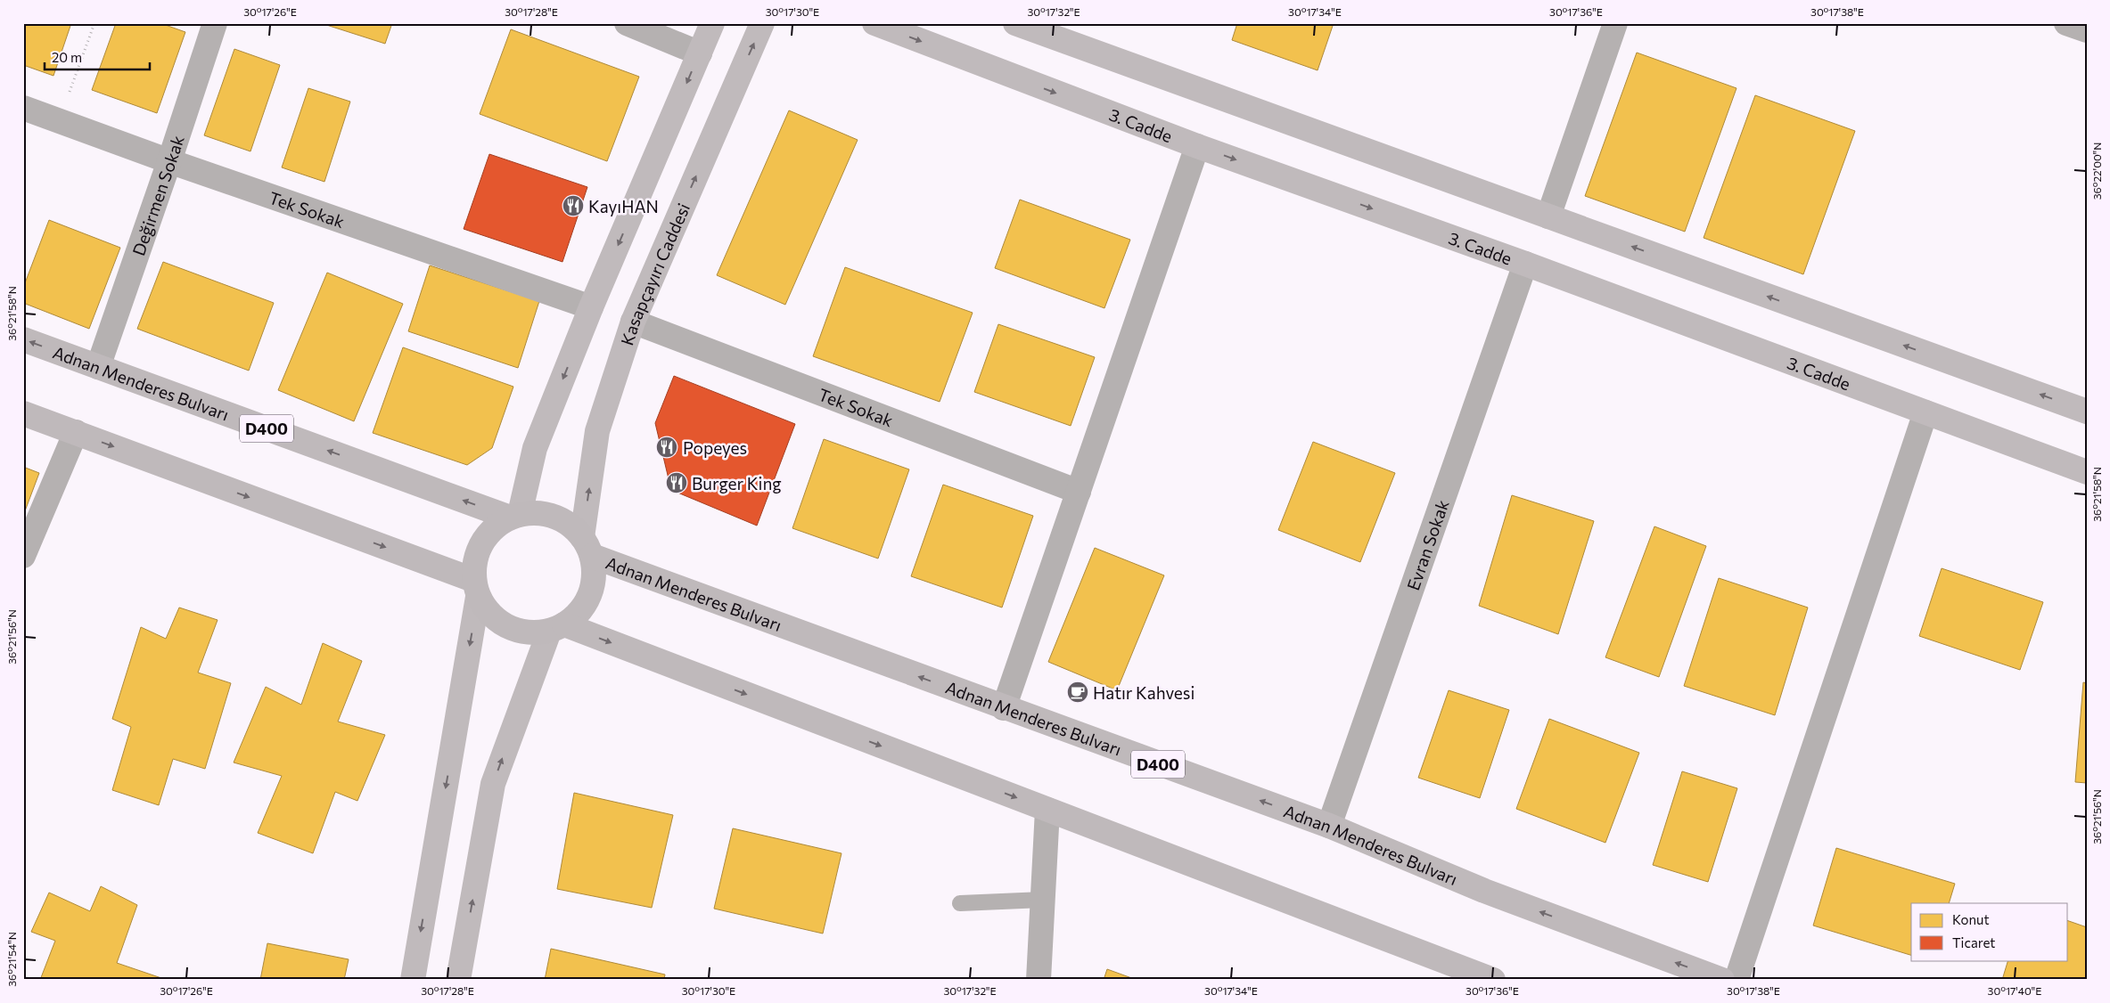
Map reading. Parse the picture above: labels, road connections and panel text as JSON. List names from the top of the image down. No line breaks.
{"streets":{"highway":["Adnan Menderes Bulvarı","D400"],"street":["3. Cadde","Değirmen Sokak","Tek Sokak","Kasapçayırı Caddesi","Evran Sokak"]},"crossings":[["3. Cadde","Evran Sokak"],["Değirmen Sokak","Tek Sokak"],["Değirmen Sokak","Adnan Menderes Bulvarı"],["Tek Sokak","Kasapçayırı Caddesi"],["Kasapçayırı Caddesi","Adnan Menderes Bulvarı"],["Adnan Menderes Bulvarı","Evran Sokak"]],"places":{"restaurant":["KayıHAN","Popeyes","Burger King"],"cafe":["Hatır Kahvesi"]},"legend":["Konut","Ticaret"],"scale_bar":"20 m","coordinates":["30°17'26\"E","30°17'28\"E","30°17'30\"E","30°17'32\"E","30°17'34\"E","30°17'36\"E","30°17'38\"E","36°22'00\"N","36°21'58\"N","36°21'56\"N","36°21'54\"N","30°17'40\"E"]}
